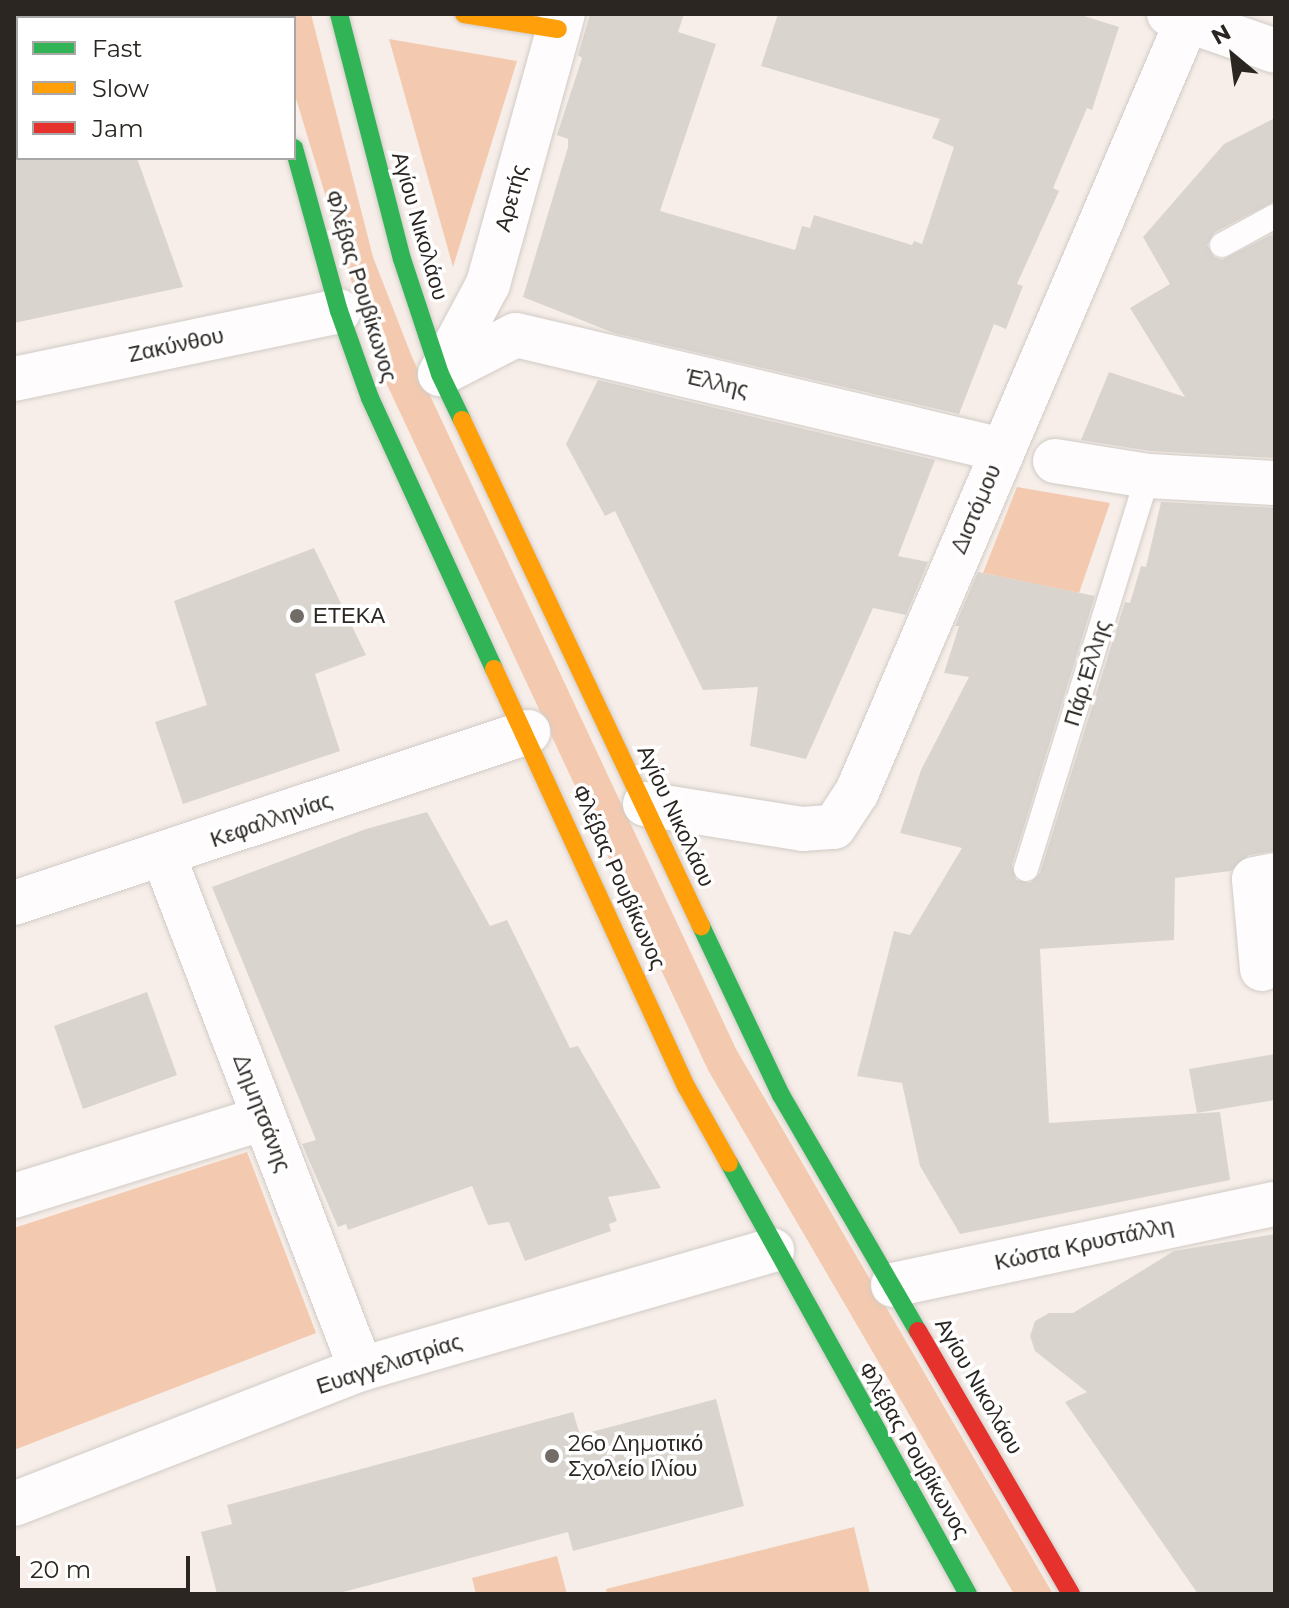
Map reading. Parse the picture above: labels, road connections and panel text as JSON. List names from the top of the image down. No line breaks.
{"streets":{"street":["Αρετής","Αγίου Νικολάου","Φλέβας Ρουβίκωνος","Ζακύνθου","Έλλης","Διστόμου","Κεφαλληνίας","Δημητσάνης","Κώστα Κρυστάλλη","Ευαγγελιστρίας"],"lane":["Πάρ.Έλλης"]},"crossings":[["Αρετής","Αγίου Νικολάου"],["Αρετής","Έλλης"],["Αγίου Νικολάου","Έλλης"],["Αγίου Νικολάου","Διστόμου"],["Αγίου Νικολάου","Κώστα Κρυστάλλη"],["Φλέβας Ρουβίκωνος","Ζακύνθου"],["Φλέβας Ρουβίκωνος","Κεφαλληνίας"],["Φλέβας Ρουβίκωνος","Ευαγγελιστρίας"],["Έλλης","Διστόμου"],["Κεφαλληνίας","Δημητσάνης"],["Δημητσάνης","Ευαγγελιστρίας"]],"places":["ΕΤΕΚΑ","26ο Δημοτικό Σχολείο Ιλίου"],"legend":["Fast","Slow","Jam"],"scale_bar":"20 m","north":"top left"}
